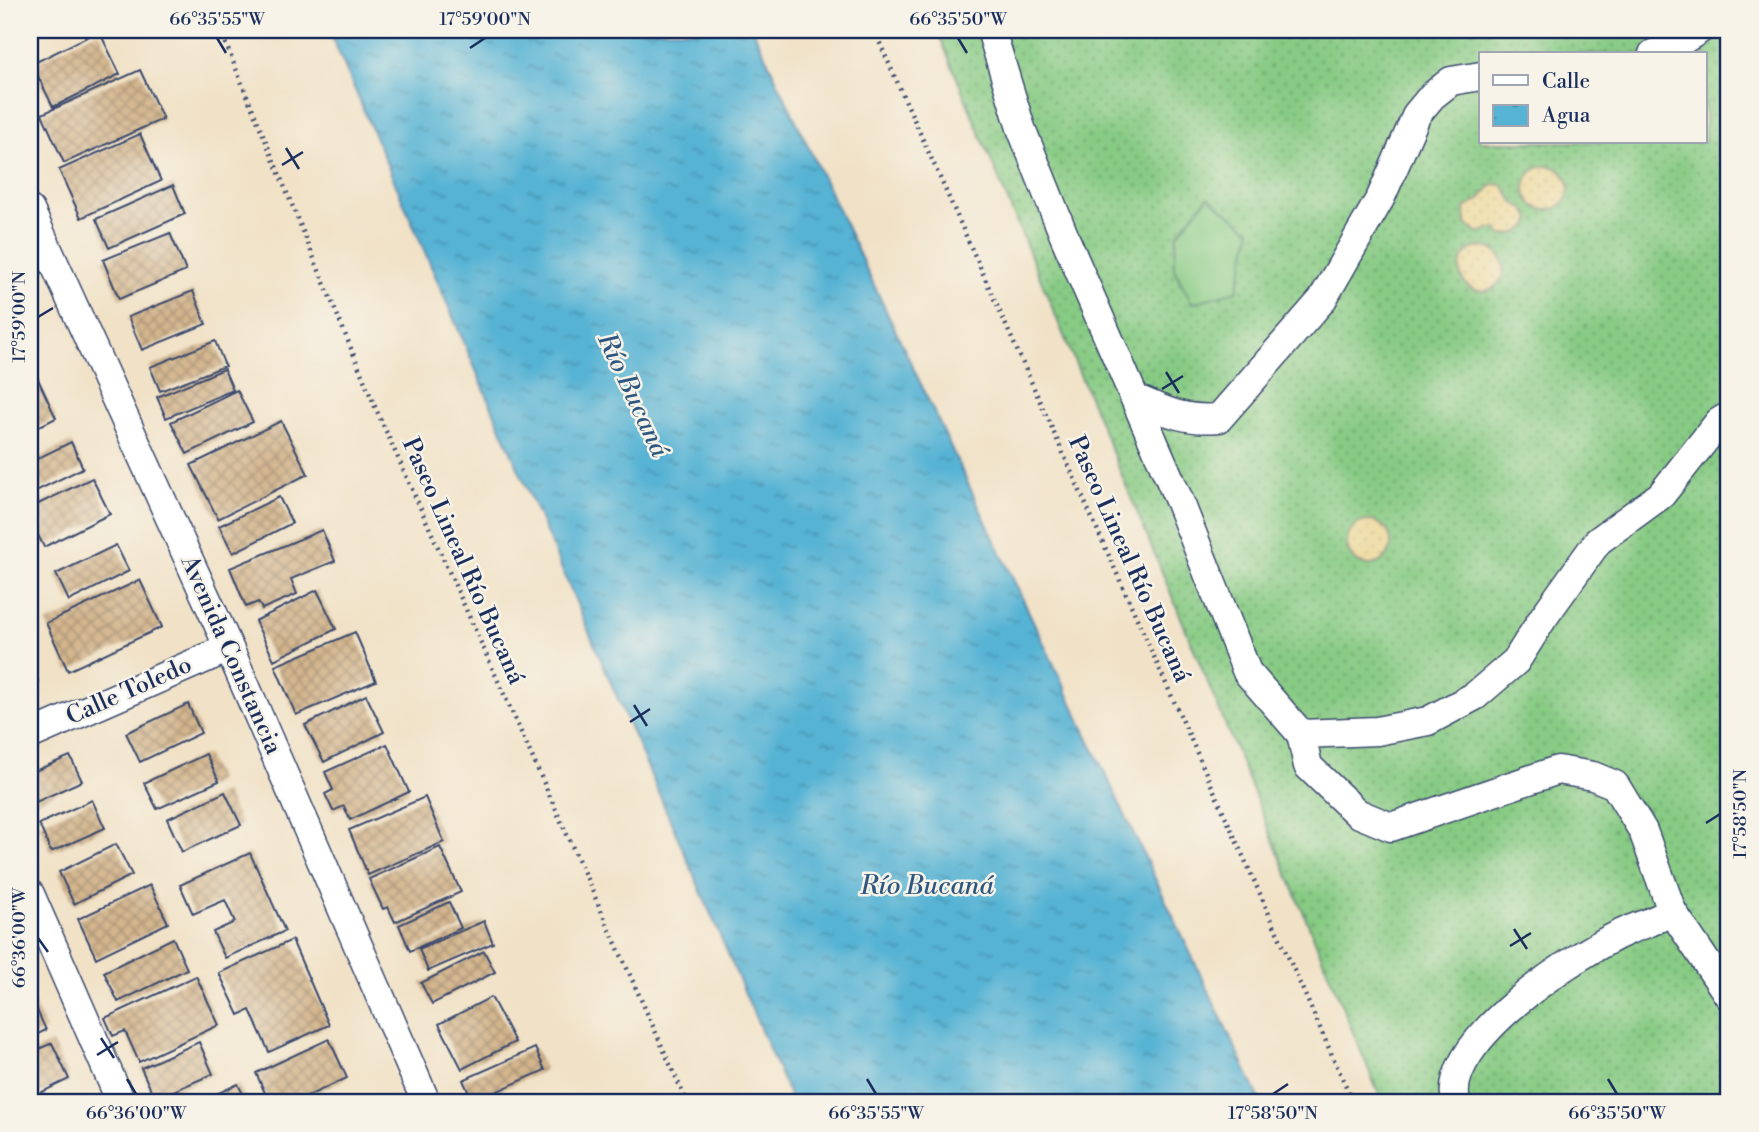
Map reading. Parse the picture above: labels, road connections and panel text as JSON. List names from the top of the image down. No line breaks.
{"streets":{"street":["Avenida Constancia","Calle Toledo"],"path":["Paseo Lineal Río Bucaná"]},"crossings":[["Avenida Constancia","Calle Toledo"]],"water":["Río Bucaná"],"legend":["Calle","Agua"],"coordinates":["66°35'55\"W","17°59'00\"N","66°35'50\"W","17°58'50\"N","66°36'00\"W"]}
